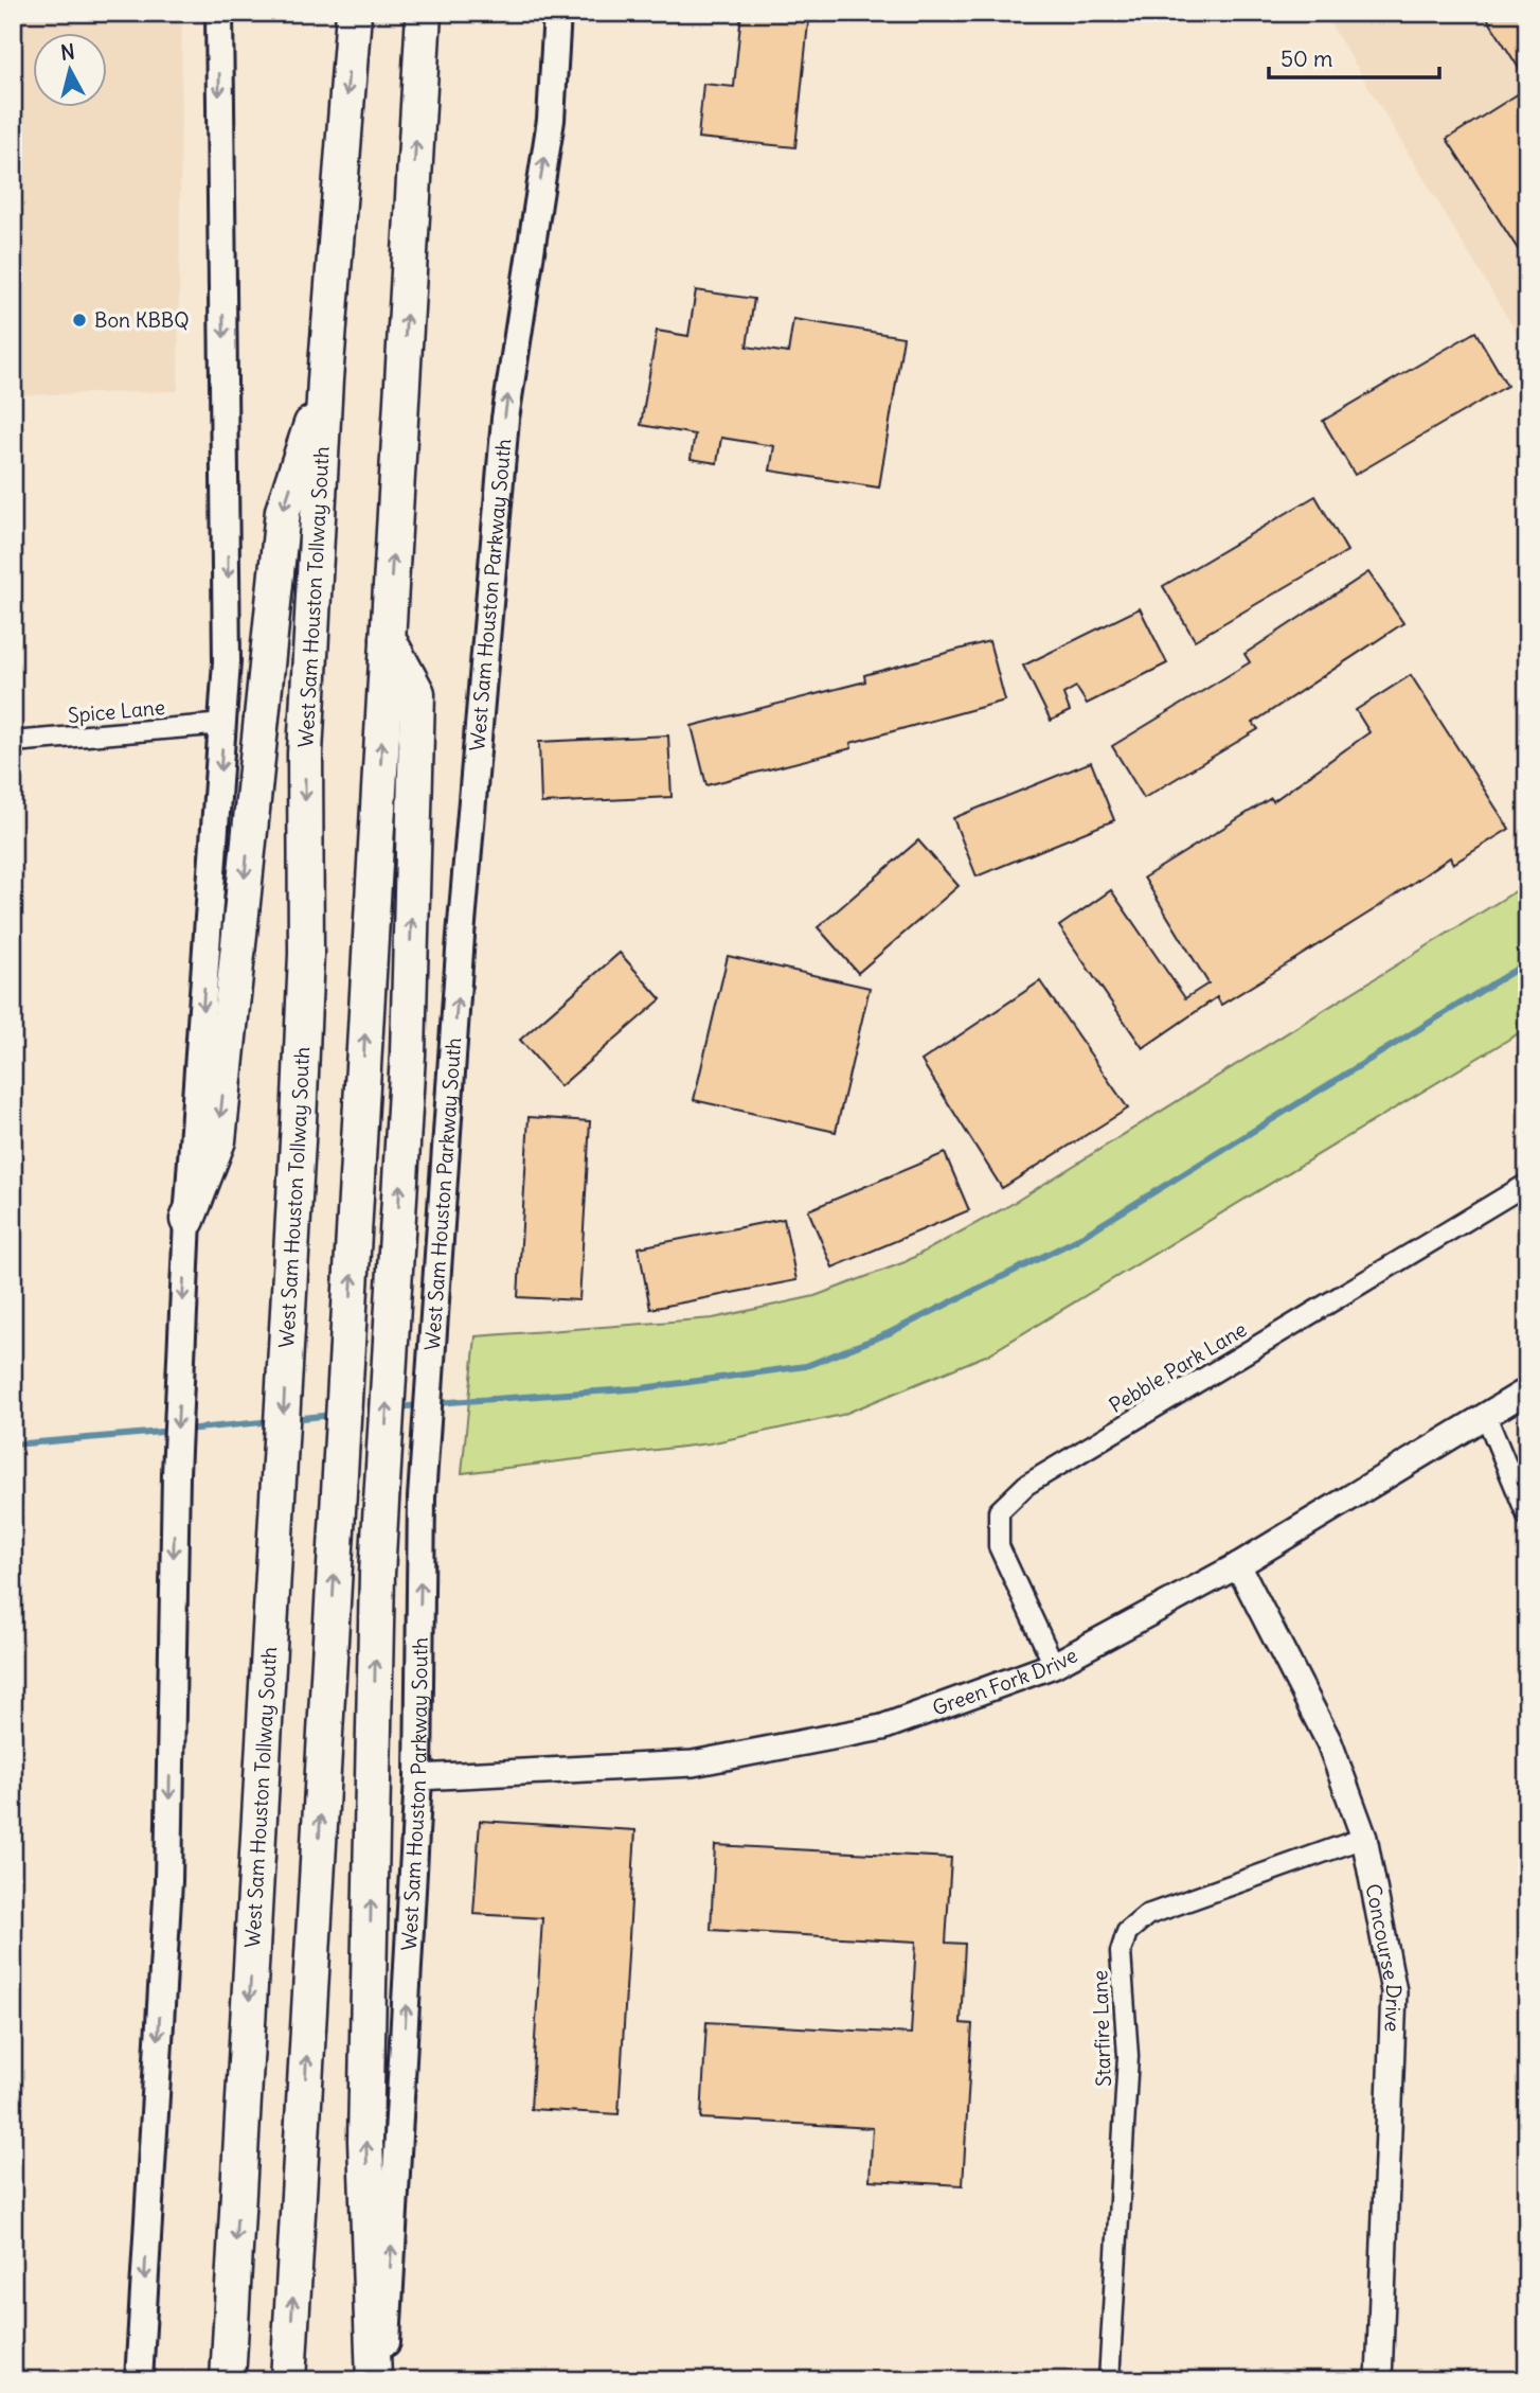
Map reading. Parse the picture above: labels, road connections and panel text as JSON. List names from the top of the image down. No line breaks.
{"streets":{"highway":["West Sam Houston Tollway South"],"main road":["West Sam Houston Parkway South"],"street":["Spice Lane","Pebble Park Lane","Green Fork Drive","Concourse Drive","Starfire Lane"]},"crossings":[["West Sam Houston Parkway South","Green Fork Drive"],["Pebble Park Lane","Green Fork Drive"],["Green Fork Drive","Concourse Drive"],["Concourse Drive","Starfire Lane"]],"one_way":["West Sam Houston Parkway South"],"places":["Bon KBBQ"],"scale_bar":"50 m","north":"top"}
